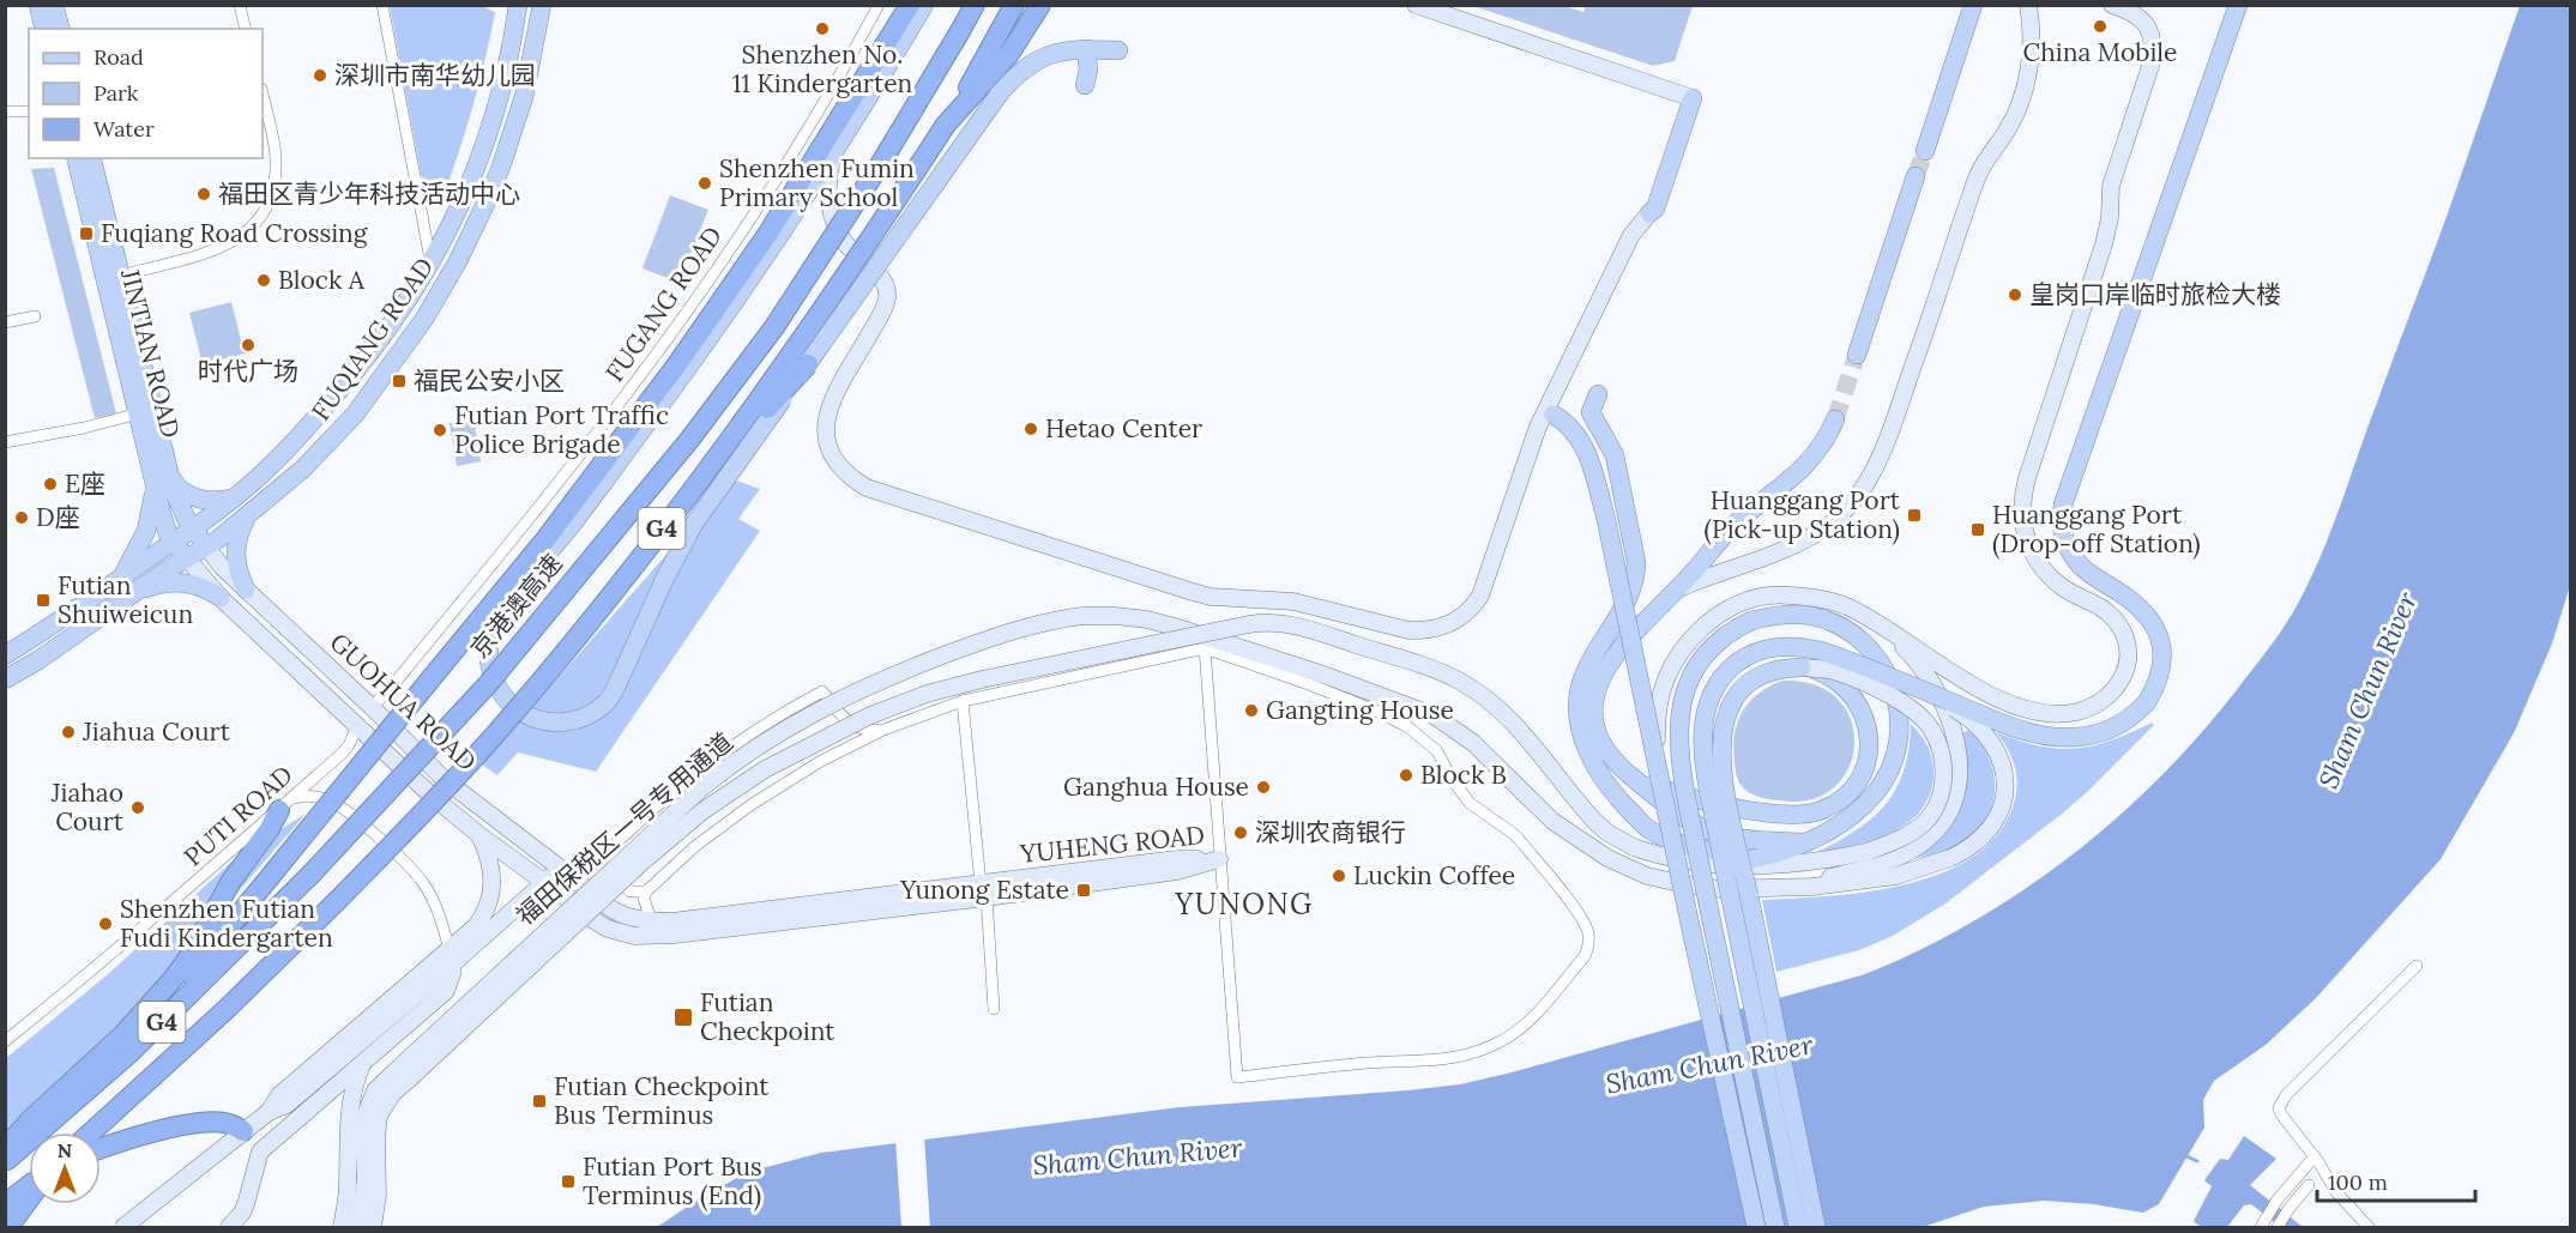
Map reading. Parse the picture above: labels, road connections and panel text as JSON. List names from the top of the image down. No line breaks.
{"streets":{"highway":["G4","京港澳高速"],"main road":["FUQIANG ROAD","JINTIAN ROAD","GUOHUA ROAD","福田保税区一号专用通道","YUHENG ROAD"],"street":["FUGANG ROAD","PUTI ROAD"]},"crossings":[["FUGANG ROAD","GUOHUA ROAD"],["FUQIANG ROAD","JINTIAN ROAD"],["FUQIANG ROAD","GUOHUA ROAD"],["JINTIAN ROAD","GUOHUA ROAD"],["GUOHUA ROAD","PUTI ROAD"],["GUOHUA ROAD","YUHENG ROAD"]],"districts":["YUNONG"],"water":["Sham Chun River"],"places":{"other":["China Mobile","Shenzhen No. 11 Kindergarten","深圳市南华幼儿园","Shenzhen Fumin Primary School","福田区青少年科技活动中心","Block A","皇岗口岸临时旅检大楼","时代广场","Hetao Center","Futian Port Traffic Police Brigade","E座","D座","Gangting House","Jiahua Court","Block B","Ganghua House","Jiahao Court","深圳农商银行","Luckin Coffee","Shenzhen Futian Fudi Kindergarten"],"transit":["Fuqiang Road Crossing","福民公安小区","Huanggang Port (Pick-up Station)","Huanggang Port (Drop-off Station)","Futian Shuiweicun","Yunong Estate","Futian Checkpoint","Futian Checkpoint Bus Terminus","Futian Port Bus Terminus (End)"]},"legend":["Road","Park","Water"],"scale_bar":"100 m","north":"top"}
